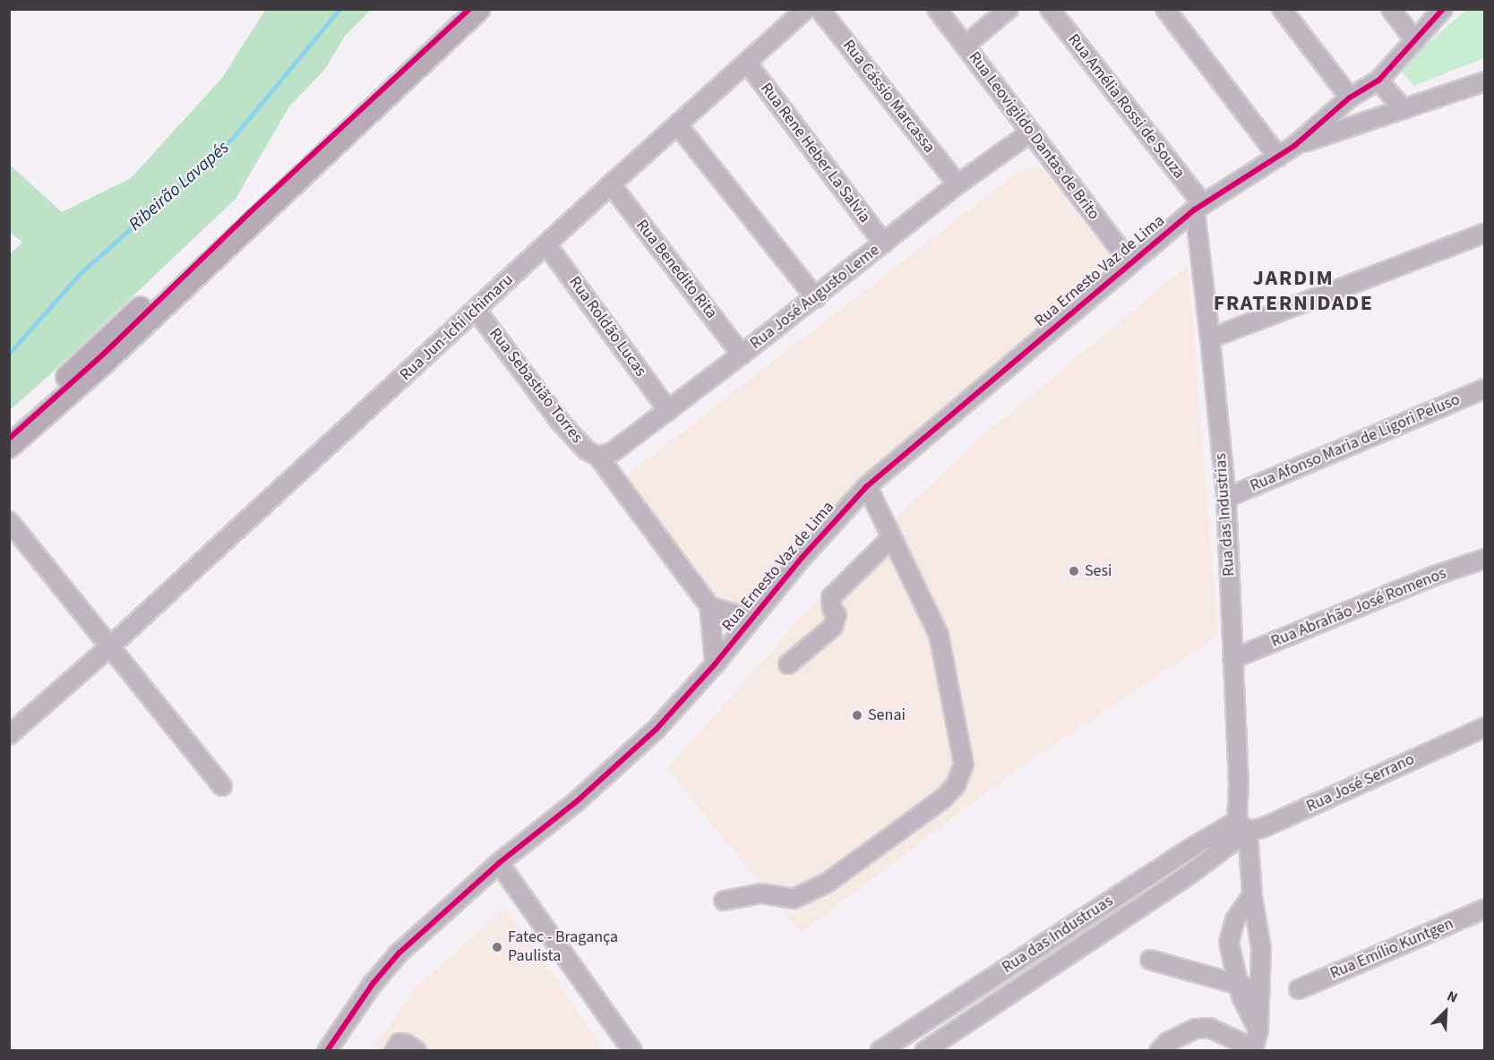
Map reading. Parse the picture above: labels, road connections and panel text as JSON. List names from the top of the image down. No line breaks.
{"streets":{"street":["Rua Cássio Marcassa","Rua Amélia Rossi de Souza","Rua Leovigildo Dantas de Brito","Rua Rene Heber La Salvia","Rua Benedito Rita","Rua Ernesto Vaz de Lima","Rua José Augusto Leme","Rua Roldão Lucas","Rua Jun-Ichi Ichimaru","Rua Sebastião Torres","Rua Afonso Maria de Ligori Peluso","Rua das Industrias","Rua Abrahão José Romenos","Rua José Serrano","Rua das Industruas","Rua Emílio Kuntgen"]},"crossings":[["Rua Cássio Marcassa","Rua José Augusto Leme"],["Rua Amélia Rossi de Souza","Rua Ernesto Vaz de Lima"],["Rua Amélia Rossi de Souza","Rua das Industrias"],["Rua Leovigildo Dantas de Brito","Rua Ernesto Vaz de Lima"],["Rua Leovigildo Dantas de Brito","Rua José Augusto Leme"],["Rua Rene Heber La Salvia","Rua José Augusto Leme"],["Rua Rene Heber La Salvia","Rua Jun-Ichi Ichimaru"],["Rua Benedito Rita","Rua José Augusto Leme"],["Rua Benedito Rita","Rua Jun-Ichi Ichimaru"],["Rua Ernesto Vaz de Lima","Rua das Industrias"],["Rua José Augusto Leme","Rua Roldão Lucas"],["Rua José Augusto Leme","Rua Sebastião Torres"],["Rua Roldão Lucas","Rua Jun-Ichi Ichimaru"],["Rua Jun-Ichi Ichimaru","Rua Sebastião Torres"],["Rua Afonso Maria de Ligori Peluso","Rua das Industrias"],["Rua das Industrias","Rua Abrahão José Romenos"],["Rua das Industrias","Rua José Serrano"],["Rua das Industrias","Rua das Industruas"],["Rua José Serrano","Rua das Industruas"]],"districts":["JARDIM FRATERNIDADE"],"water":["Ribeirão Lavapés"],"places":["Sesi","Senai","Fatec - Bragança Paulista"],"north":"top right"}
